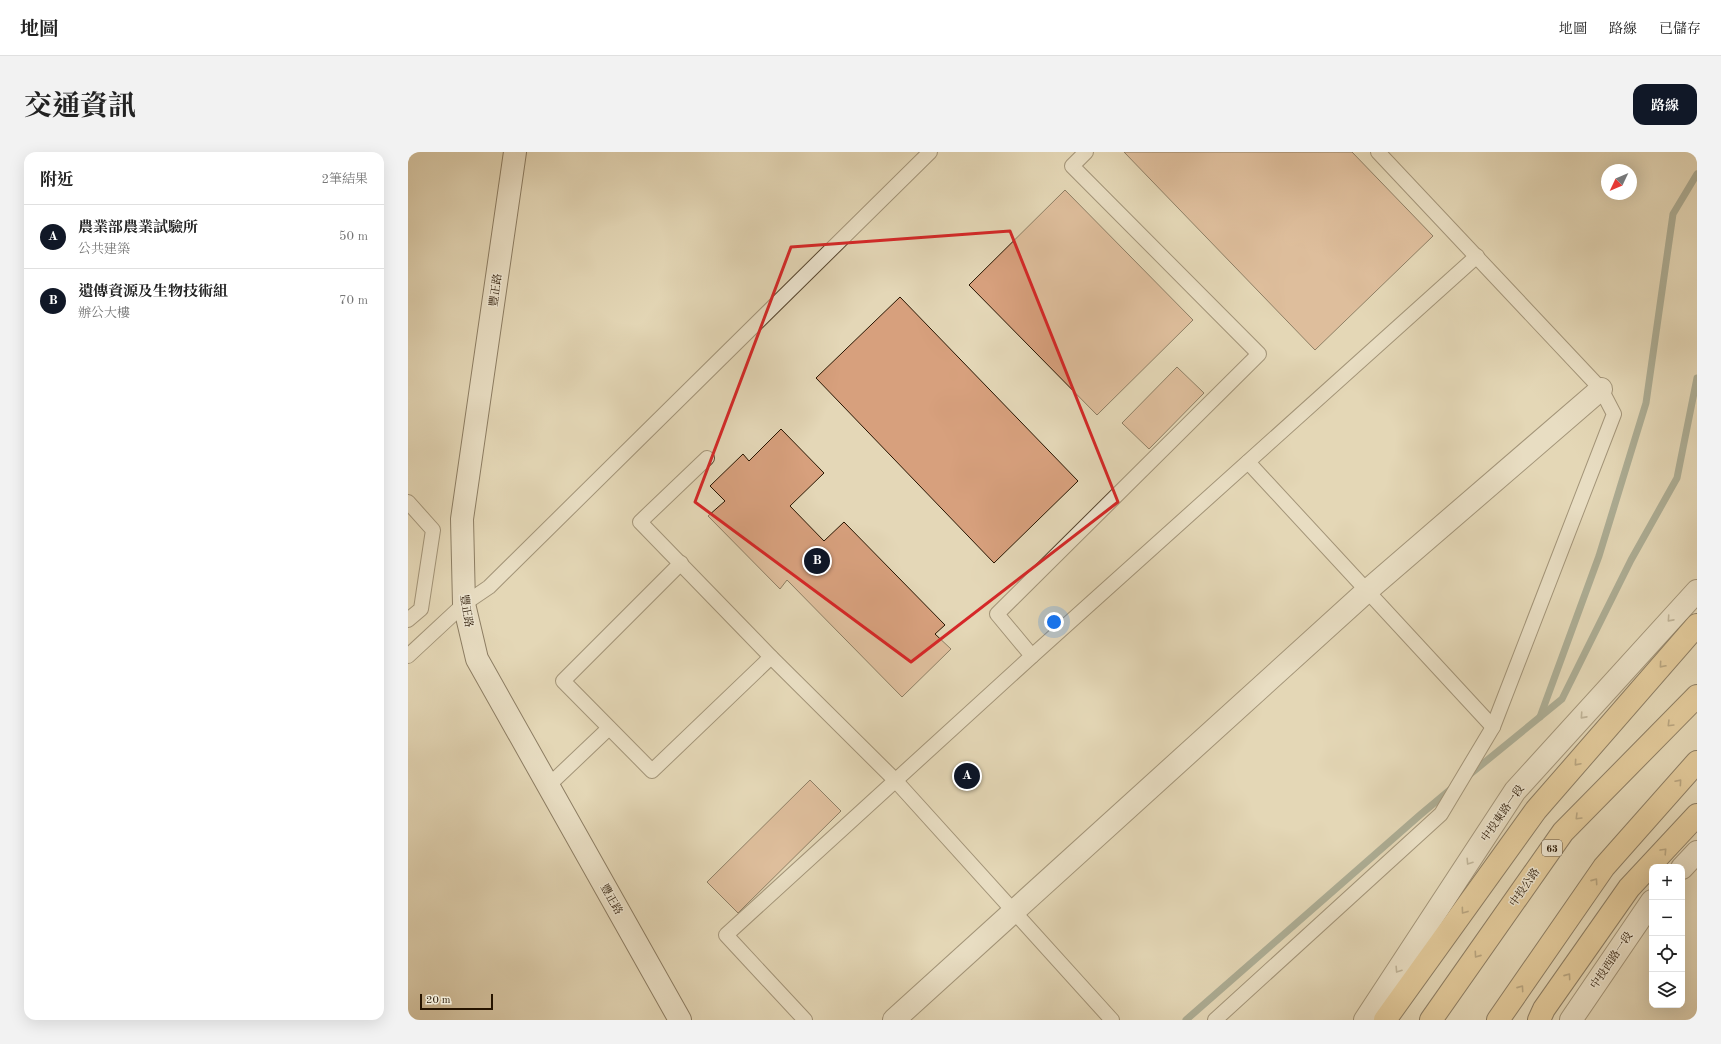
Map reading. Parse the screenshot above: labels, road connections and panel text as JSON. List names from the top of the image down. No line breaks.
{"streets":{"main road":["63","中投公路"],"street":["豐正路","中投東路一段","中投西路一段"]},"one_way":["中投東路一段"],"scale_bar":"20 m","north":"bottom left","page":{"header":"地圖","nav":["地圖","路線","已儲存"],"title":"交通資訊","buttons":"路線","heading":["附近","2筆結果"],"list":[{"mark":"A","name":"農業部農業試驗所","note":"公共建築","value":"50 m"},{"mark":"B","name":"遺傳資源及生物技術組","note":"辦公大樓","value":"70 m"}],"pins":["B","A"],"map_buttons":["+","−"],"scale":"20 m"}}
